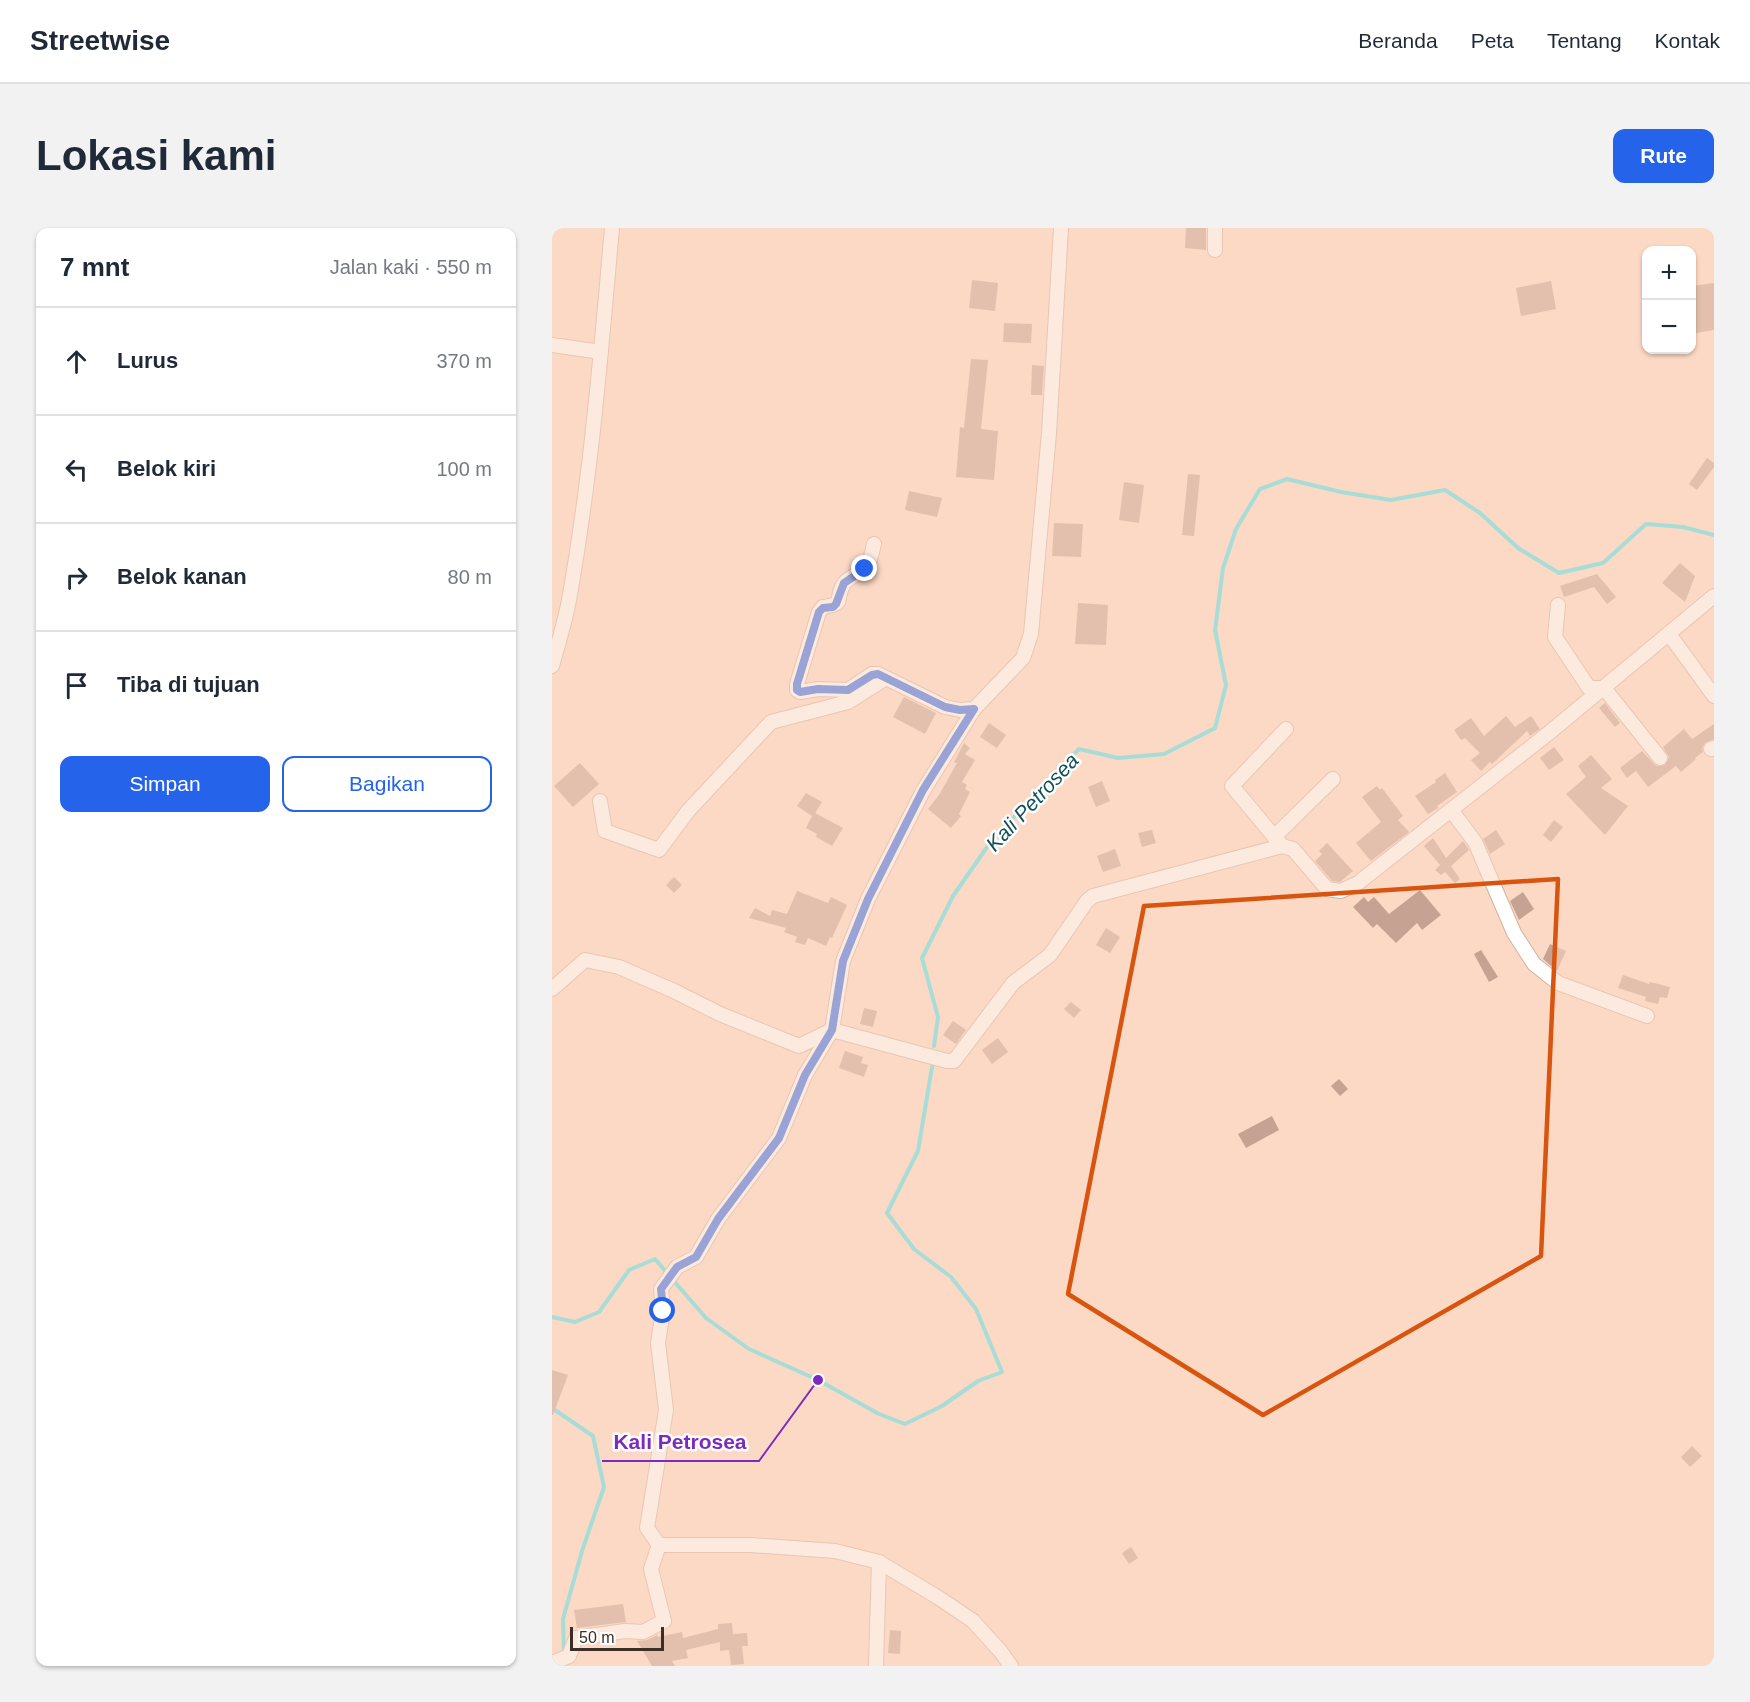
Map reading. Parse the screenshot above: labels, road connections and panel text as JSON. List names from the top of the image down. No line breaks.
{"water":["Kali Petrosea"],"places":["Kali Petrosea"],"scale_bar":"50 m","page":{"header":"Streetwise","nav":["Beranda","Peta","Tentang","Kontak"],"buttons":["Rute",["Simpan","Bagikan"]],"title":"Lokasi kami","heading":["7 mnt","Jalan kaki · 550 m"],"map_buttons":["+","−"],"list":[["Lurus","370 m"],["Belok kiri","100 m"],["Belok kanan","80 m"],"Tiba di tujuan"],"scale":"50 m"}}
